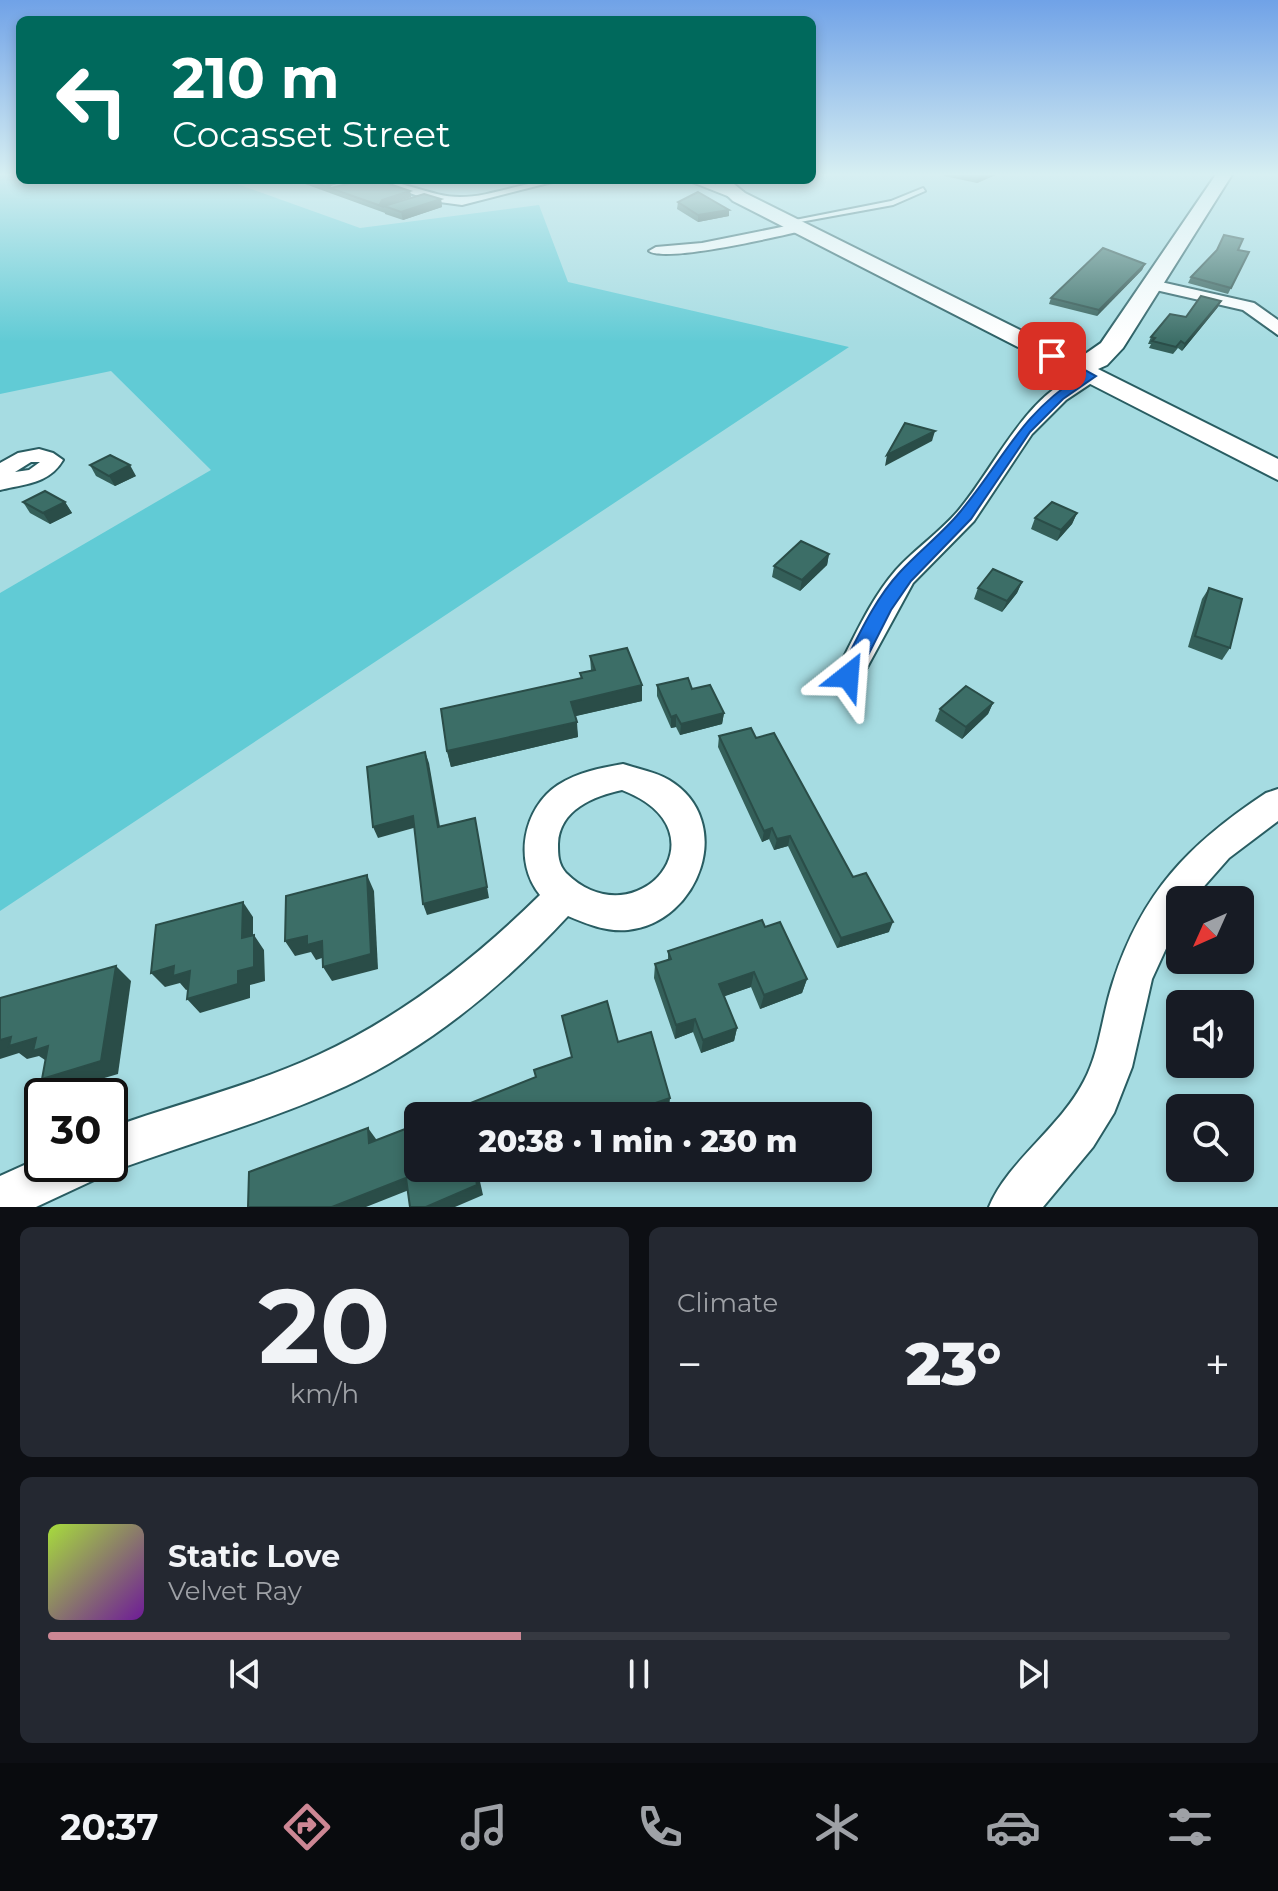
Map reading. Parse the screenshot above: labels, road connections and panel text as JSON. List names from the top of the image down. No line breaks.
{"north":"bottom left","page":{"turn":["210 m","Cocasset Street"],"limit":"30","trip":"20:38 · 1 min · 230 m","tile":[["20","km/h"],"Climate"],"heat":["−","23°","+"],"song":["Static Love","Velvet Ray"],"tabs":"20:37"}}
